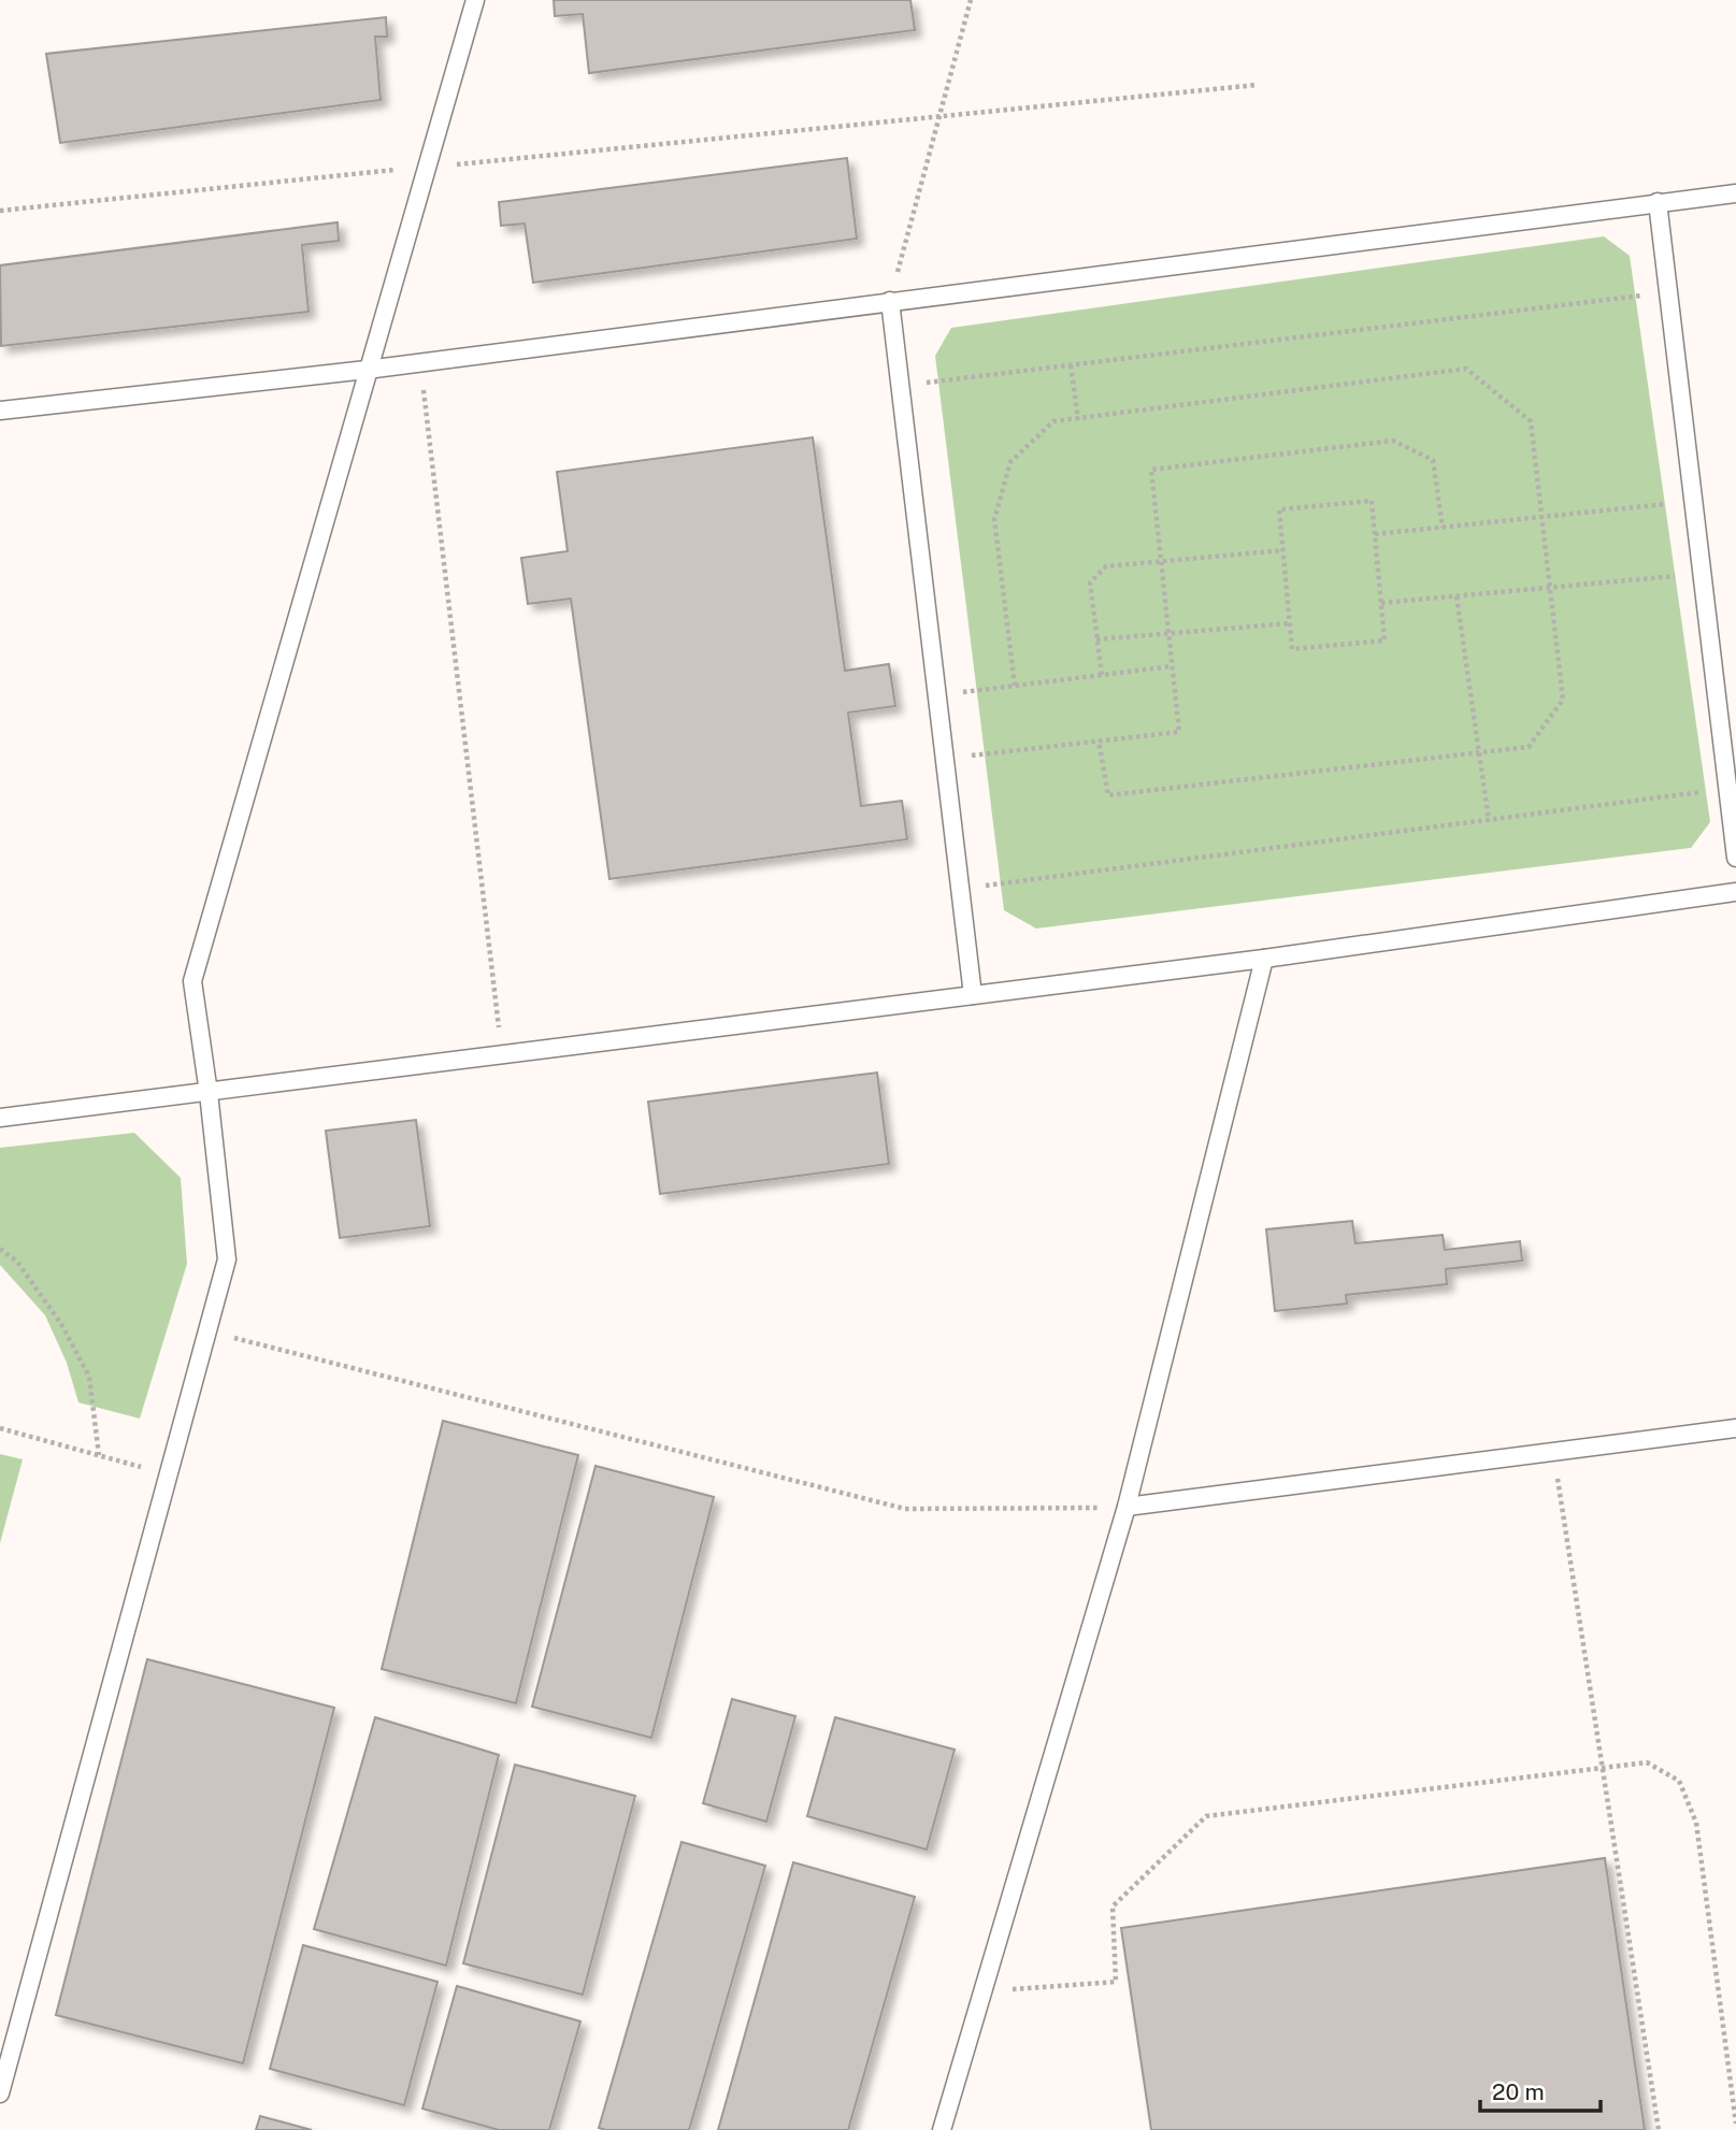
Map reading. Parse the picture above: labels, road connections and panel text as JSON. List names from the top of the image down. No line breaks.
{"scale_bar":"20 m"}
